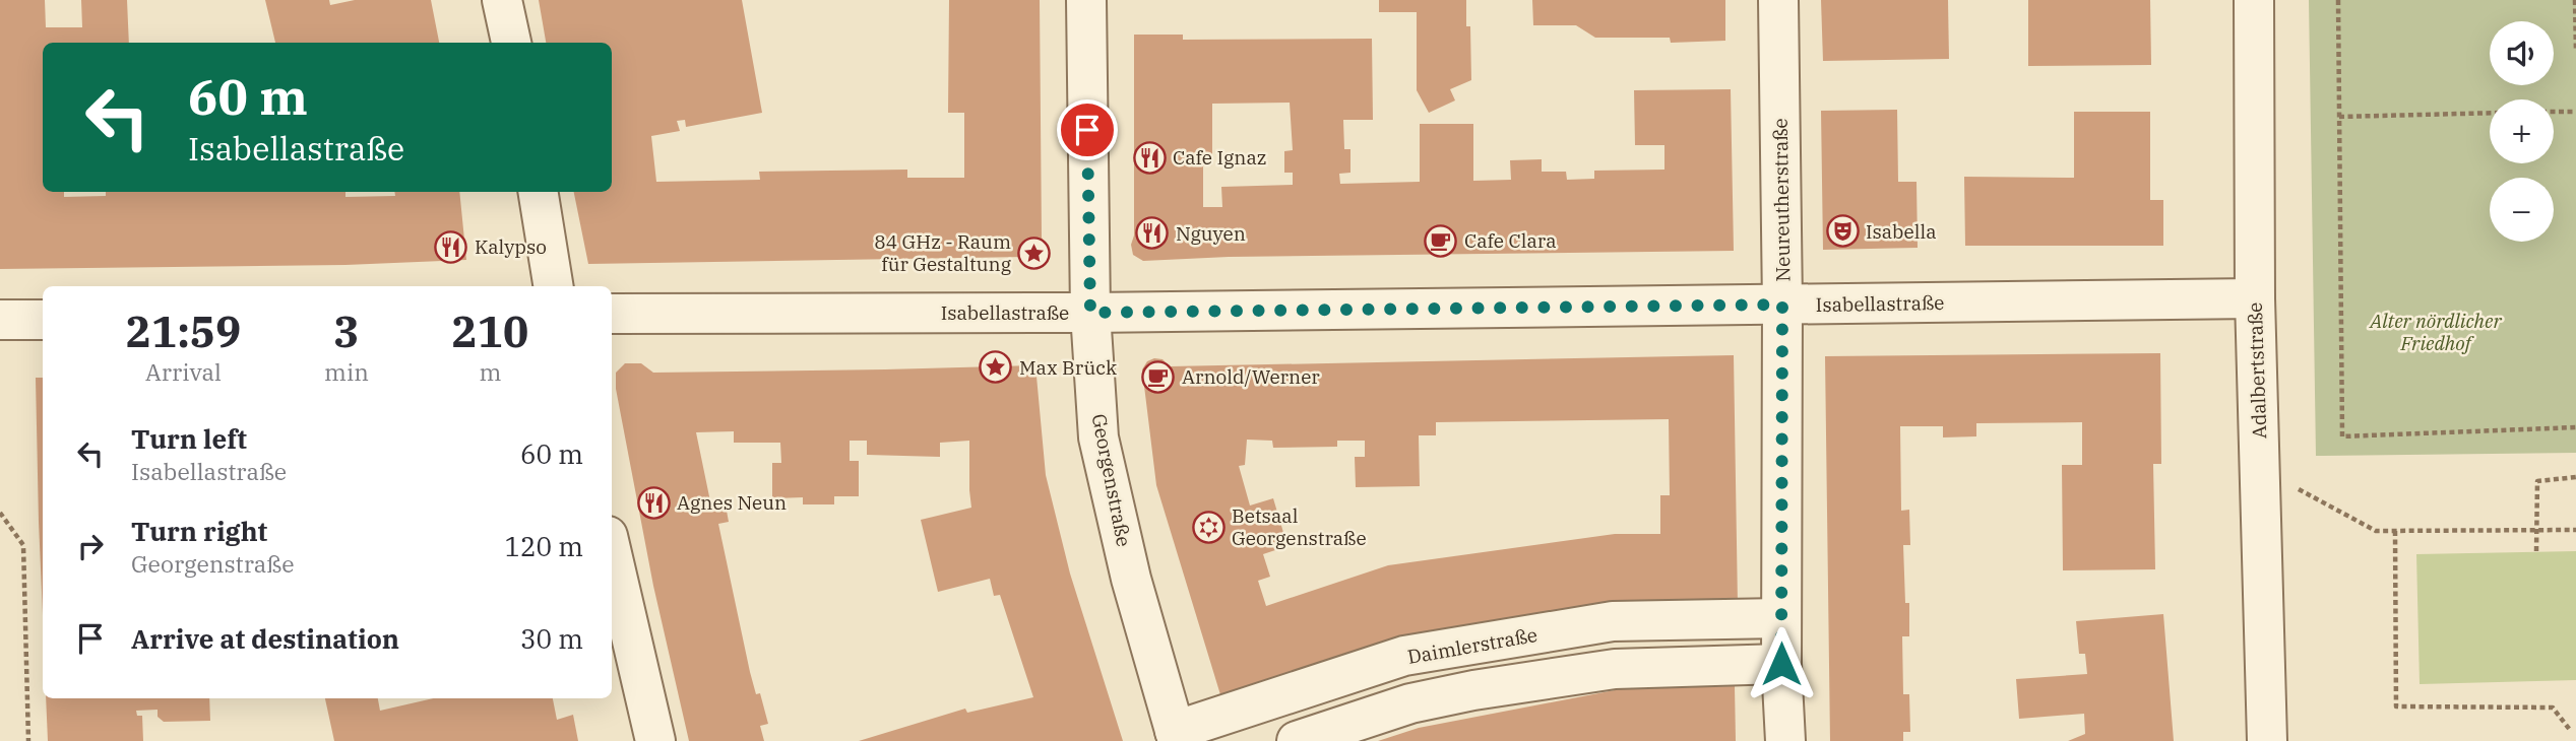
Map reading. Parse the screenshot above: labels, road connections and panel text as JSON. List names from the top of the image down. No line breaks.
{"streets":{"street":["Neureutherstraße","Isabellastraße","Adalbertstraße","Georgenstraße","Daimlerstraße"]},"crossings":[["Neureutherstraße","Isabellastraße"],["Neureutherstraße","Daimlerstraße"],["Isabellastraße","Adalbertstraße"],["Isabellastraße","Georgenstraße"],["Georgenstraße","Daimlerstraße"]],"parks":["Alter nördlicher Friedhof"],"places":{"restaurant":["Cafe Ignaz","Nguyen","Kalypso","Agnes Neun"],"theatre":["Isabella"],"cafe":["Cafe Clara","Arnold/Werner"],"place":["84 GHz - Raum für Gestaltung","Max Brück"],"synagogue":["Betsaal Georgenstraße"]},"page":{"map_buttons":["+","−"],"turn":["60 m","Isabellastraße"],"eta":["21:59","Arrival","3","min","210","m"],"list":[{"name":"Turn left","note":"Isabellastraße","value":"60 m"},{"name":"Turn right","note":"Georgenstraße","value":"120 m"},{"name":"Arrive at destination","value":"30 m"}]}}
